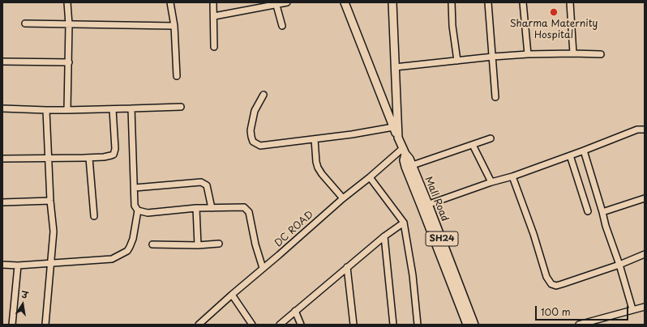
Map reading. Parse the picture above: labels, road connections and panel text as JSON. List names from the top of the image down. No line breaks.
{"streets":{"main road":["Mall Road","SH24"],"street":["DC ROAD"]},"crossings":[["Mall Road","DC ROAD"]],"places":["Sharma Maternity Hospital"],"scale_bar":"100 m","north":"top"}
